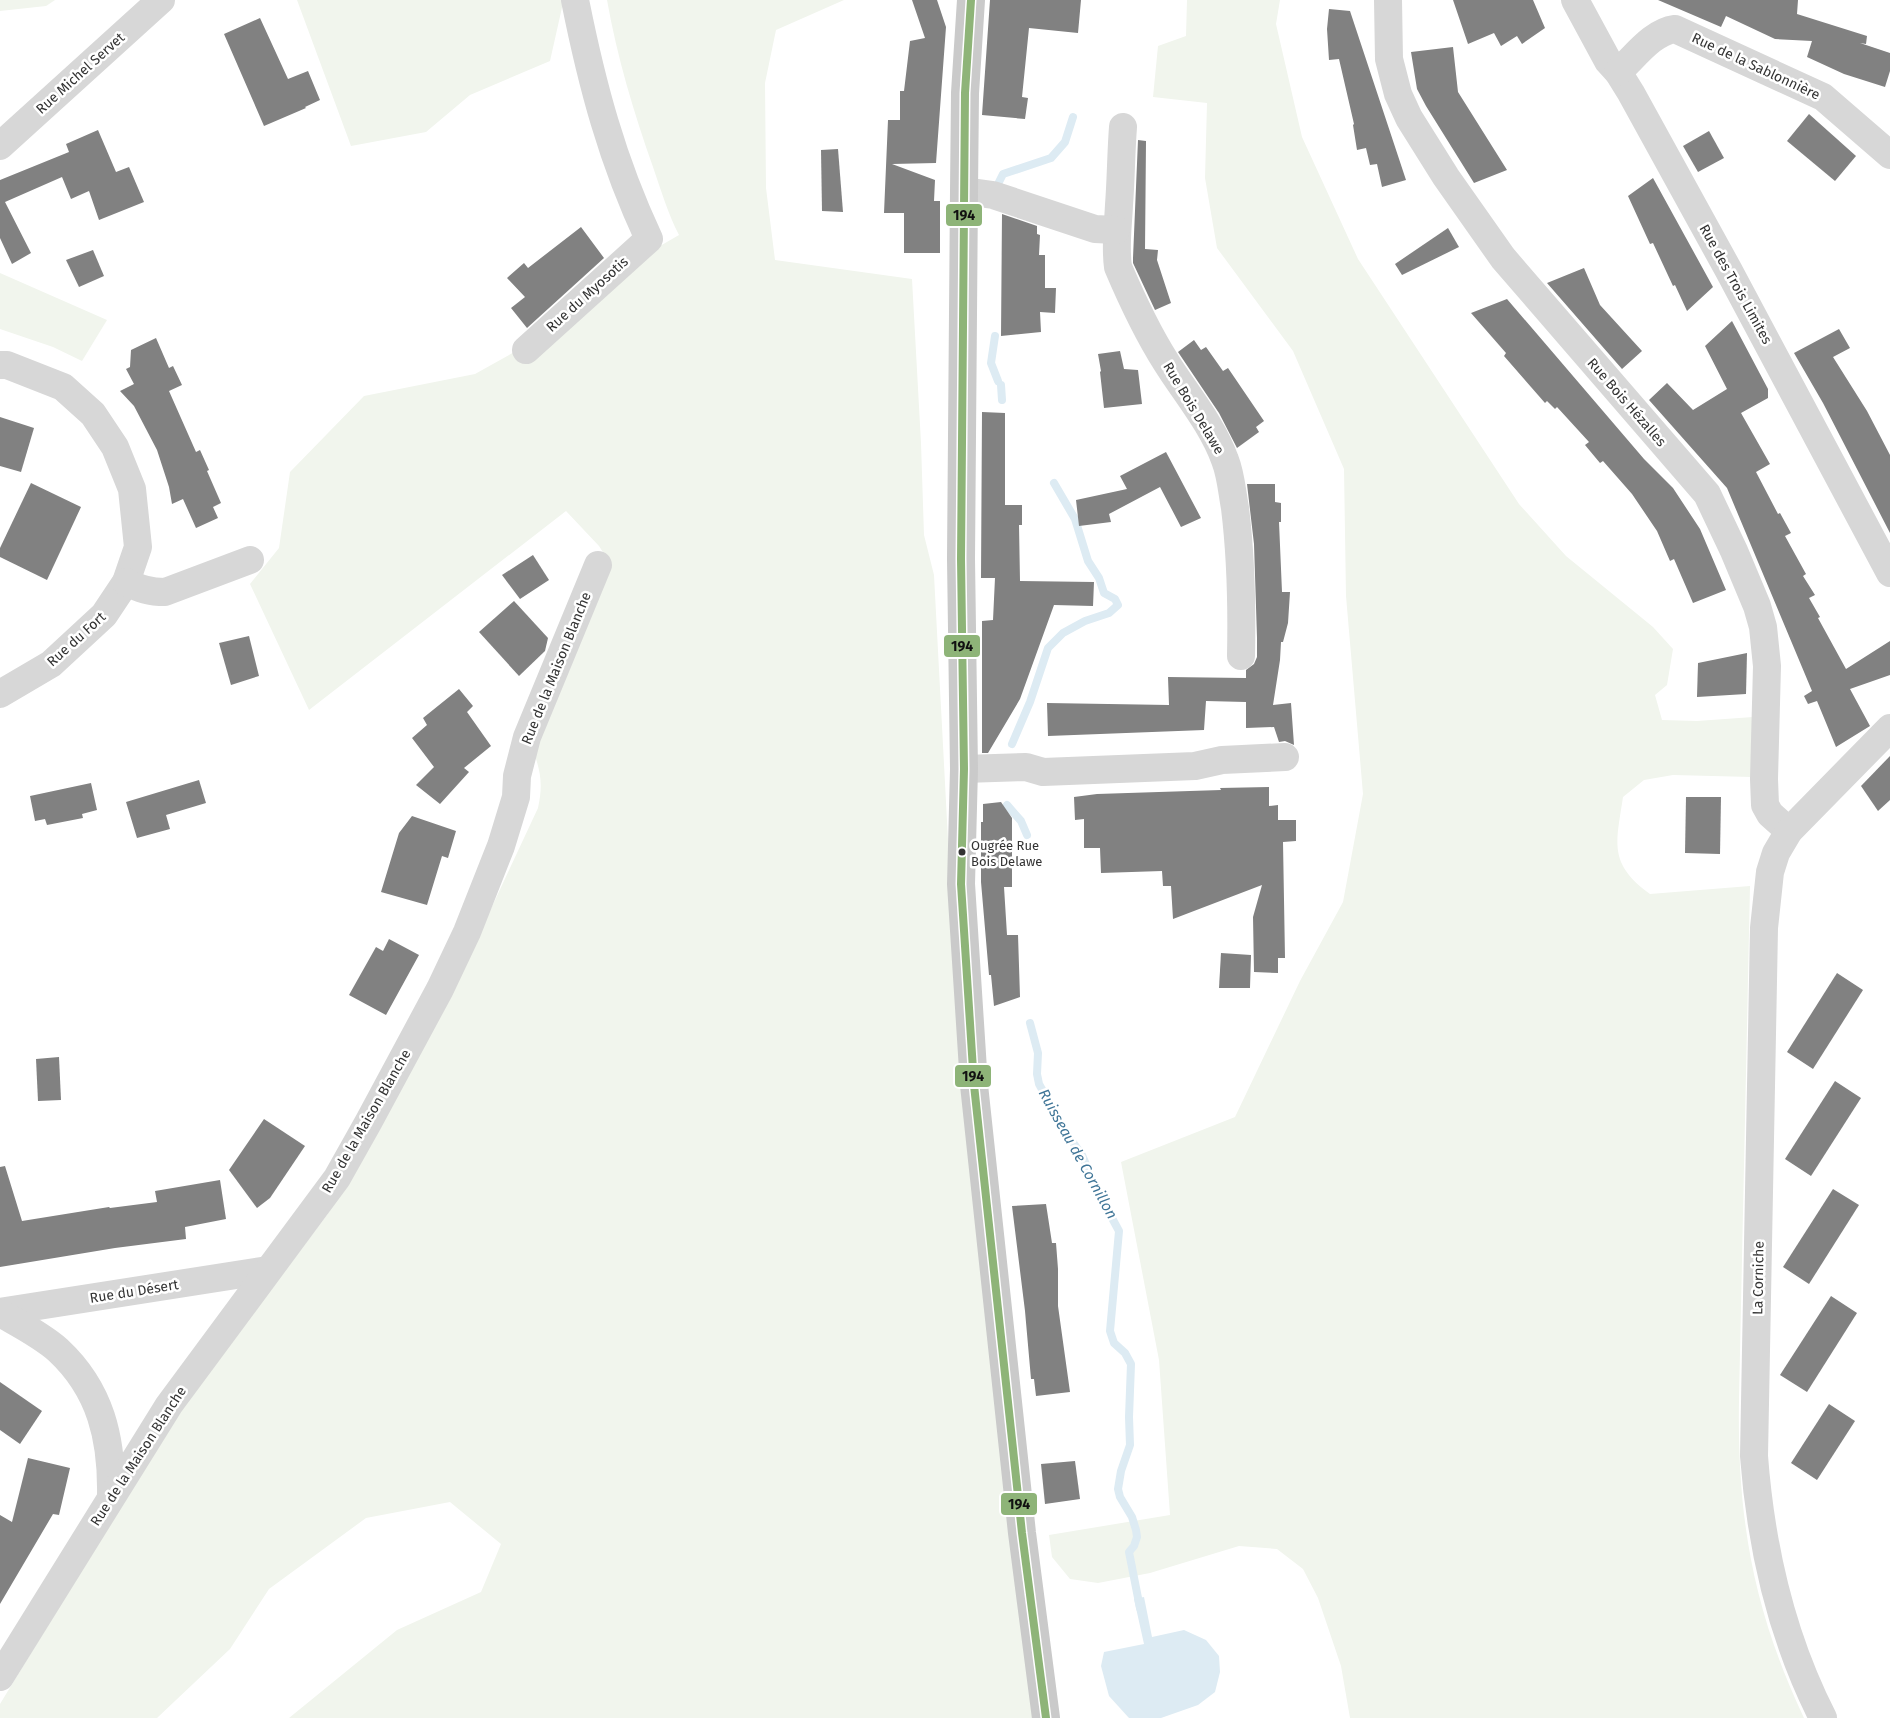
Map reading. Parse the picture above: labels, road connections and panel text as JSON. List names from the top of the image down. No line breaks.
{"streets":{"street":["Rue de la Sablonnière","Rue Michel Servet","Rue des Trois Limites","Rue du Myosotis","Rue Bois Hézalles","Rue Bois Delawe","Rue du Fort","Rue de la Maison Blanche","La Corniche","Rue du Désert"]},"crossings":[["Rue de la Sablonnière","Rue des Trois Limites"],["Rue Bois Hézalles","La Corniche"],["Rue de la Maison Blanche","Rue du Désert"]],"water":["Ruisseau de Cornillon"],"places":["Ougrée Rue Bois Delawe"],"lines":["transit line 194"]}
